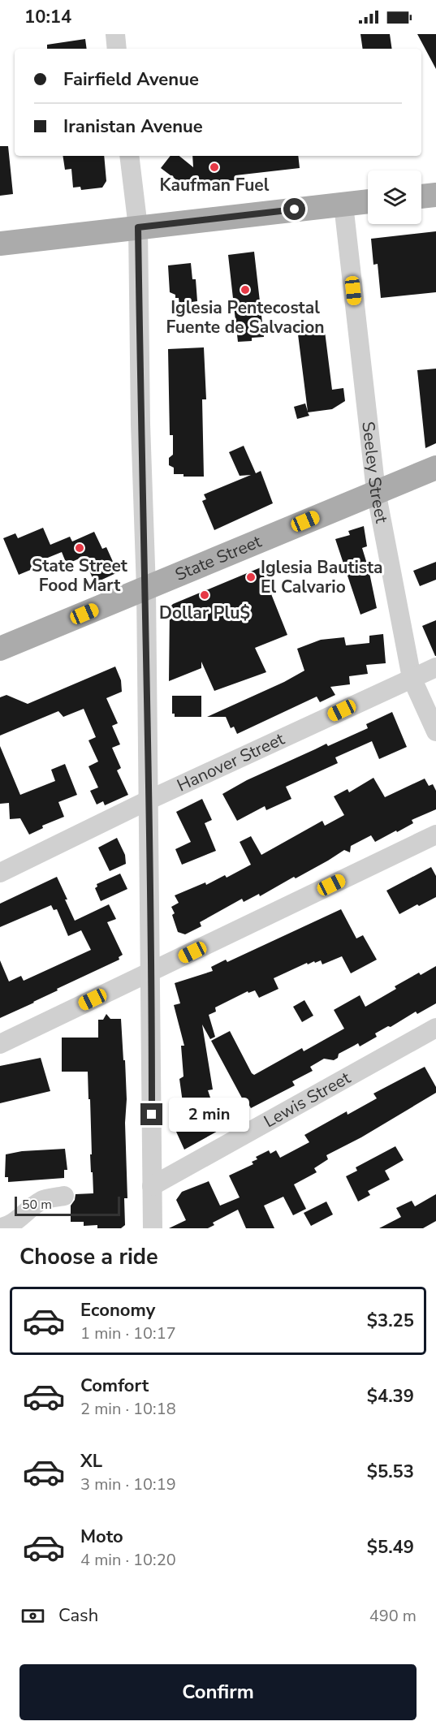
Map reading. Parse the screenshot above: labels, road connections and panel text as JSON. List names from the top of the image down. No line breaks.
{"streets":{"main road":["State Street"],"street":["Seeley Street","Hanover Street","Lewis Street"]},"crossings":[["Seeley Street","State Street"],["Seeley Street","Hanover Street"]],"places":["Kaufman Fuel","Iglesia Pentecostal Fuente de Salvacion","State Street Food Mart","Iglesia Bautista El Calvario","Dollar Plu$"],"scale_bar":"50 m","page":{"status":"10:14","banner":["Fairfield Avenue","Iranistan Avenue"],"bubble":"2 min","scale":"50 m","heading":"Choose a ride","list":[{"name":"Economy","note":"1 min · 10:17","value":"$3.25"},{"name":"Comfort","note":"2 min · 10:18","value":"$4.39"},{"name":"XL","note":"3 min · 10:19","value":"$5.53"},{"name":"Moto","note":"4 min · 10:20","value":"$5.49"}],"pay":["Cash","490 m"],"buttons":"Confirm"}}
